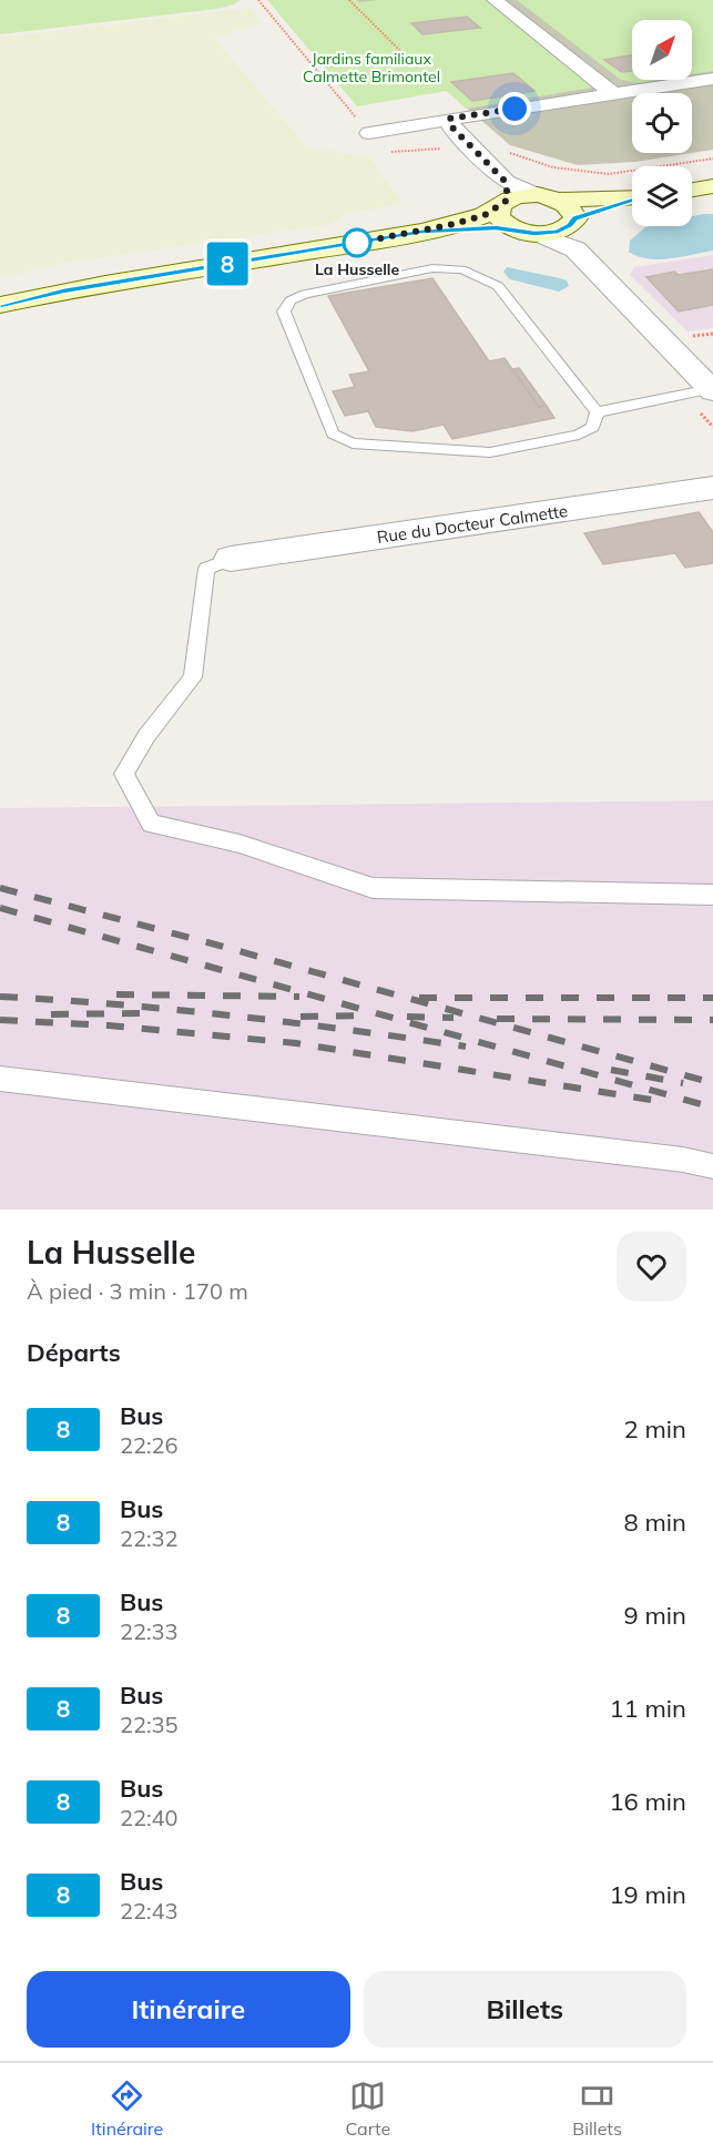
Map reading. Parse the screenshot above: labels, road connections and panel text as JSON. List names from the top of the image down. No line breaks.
{"streets":{"street":["Rue du Docteur Calmette"]},"parks":["Jardins familiaux Calmette Brimontel"],"places":["La Husselle"],"lines":["bus line 8"],"north":"top right","page":{"on_map":"8","heading":[["La Husselle","À pied · 3 min · 170 m"],"Départs"],"list":[{"mark":"8","name":"Bus","note":"22:26","value":"2 min"},{"mark":"8","name":"Bus","note":"22:32","value":"8 min"},{"mark":"8","name":"Bus","note":"22:33","value":"9 min"},{"mark":"8","name":"Bus","note":"22:35","value":"11 min"},{"mark":"8","name":"Bus","note":"22:40","value":"16 min"},{"mark":"8","name":"Bus","note":"22:43","value":"19 min"}],"buttons":["Itinéraire","Billets"],"tabs":["Itinéraire","Carte","Billets"]}}
